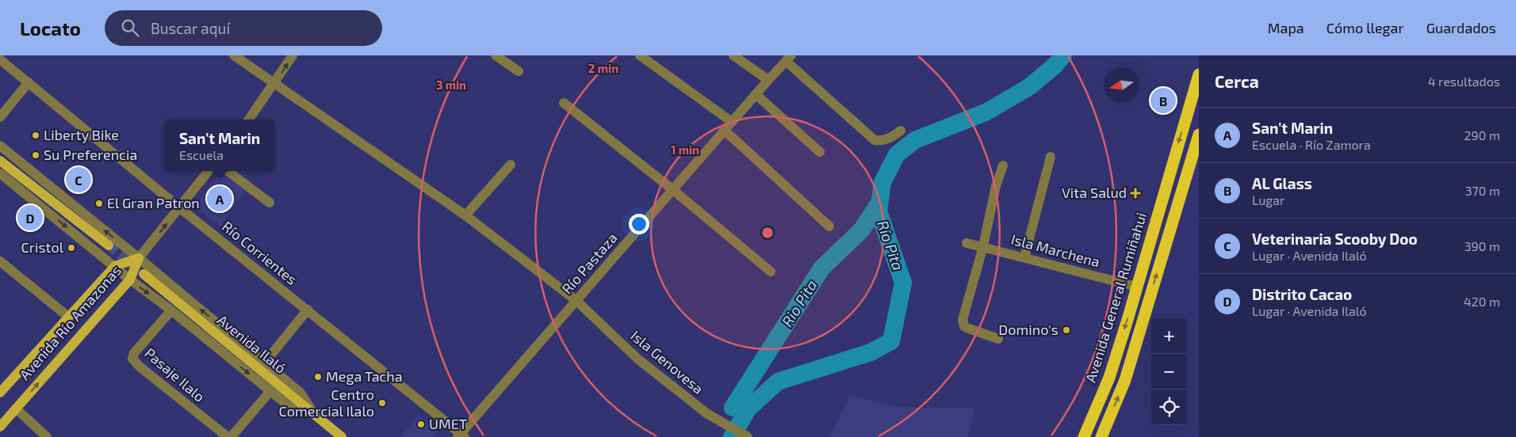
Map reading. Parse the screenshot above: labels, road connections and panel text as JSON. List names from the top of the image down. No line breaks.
{"streets":{"highway":["Avenida General Rumiñahui"],"main road":["Avenida Río Amazonas","Avenida Ilaló"],"street":["Isla Marchena","Río Corrientes","Río Pastaza","Isla Genovesa","Pasaje Ilalo"]},"crossings":[["Isla Marchena","Avenida General Rumiñahui"],["Río Corrientes","Río Pastaza"],["Río Pastaza","Isla Genovesa"]],"water":["Río Pita","Rio Pita"],"places":{"other":["Liberty Bike","Su Preferencia","El Gran Patron","Cristol","Domino's","Mega Tacha","Centro Comercial Ilalo","UMET"],"health":["Vita Salud"]},"north":"left","page":{"header":"Locato","search":"Buscar aquí","nav":["Mapa","Cómo llegar","Guardados"],"heading":["Cerca","4 resultados"],"pins":["B","C","A","D"],"list":[{"mark":"A","name":"San't Marin","note":"Escuela · Río Zamora","value":"290 m"},{"mark":"B","name":"AL Glass","note":"Lugar","value":"370 m"},{"mark":"C","name":"Veterinaria Scooby Doo","note":"Lugar · Avenida Ilaló","value":"390 m"},{"mark":"D","name":"Distrito Cacao","note":"Lugar · Avenida Ilaló","value":"420 m"}],"popup":["San't Marin","Escuela"],"map_buttons":["+","−"]},"rings":["2 min","3 min","1 min"]}
